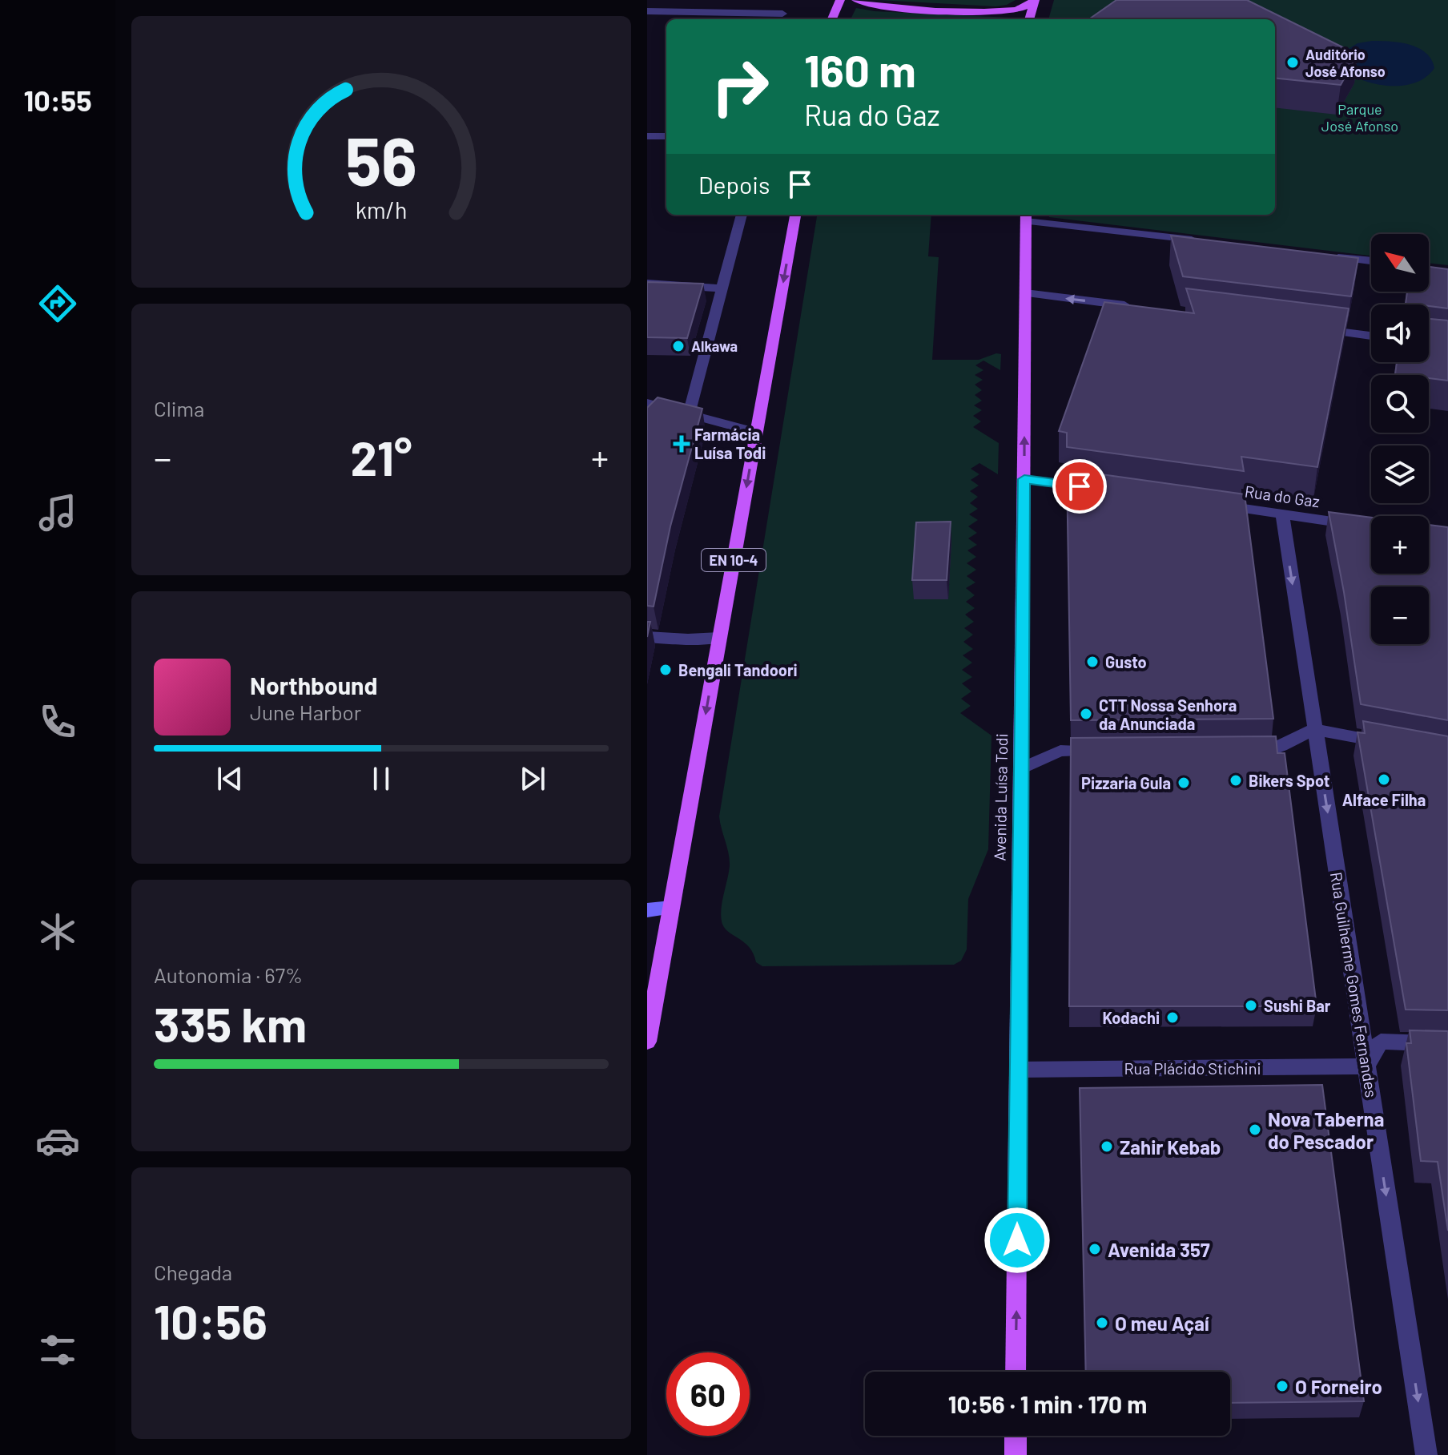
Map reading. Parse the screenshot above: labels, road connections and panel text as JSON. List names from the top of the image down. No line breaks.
{"streets":{"main road":["EN 10-4","Avenida Luísa Todi"],"street":["Rua do Gaz","Rua Guilherme Gomes Fernandes","Rua Plácido Stichini"]},"crossings":[["Rua do Gaz","Rua Guilherme Gomes Fernandes"],["Avenida Luísa Todi","Rua Plácido Stichini"],["Rua Guilherme Gomes Fernandes","Rua Plácido Stichini"]],"one_way":["Avenida Luísa Todi","Rua Guilherme Gomes Fernandes"],"parks":["Parque José Afonso"],"places":{"other":["Auditório José Afonso","Alkawa","Gusto","Bengali Tandoori","CTT Nossa Senhora da Anunciada","Alface Filha","Bikers Spot","Pizzaria Gula","Sushi Bar","Kodachi","Nova Taberna do Pescador","Zahir Kebab","Avenida 357","O meu Açaí","O Forneiro"],"health":["Farmácia Luísa Todi"]},"north":"top left","page":{"tabs":"10:55","turn":["160 m","Rua do Gaz"],"then":"Depois","map_buttons":["+","−"],"tile":["Clima",["Autonomia · 67%","335 km"],["Chegada","10:56"]],"heat":["−","21°","+"],"song":["Northbound","June Harbor"],"limit":"60","trip":"10:56 · 1 min · 170 m","gauge":["56","km/h"]}}
